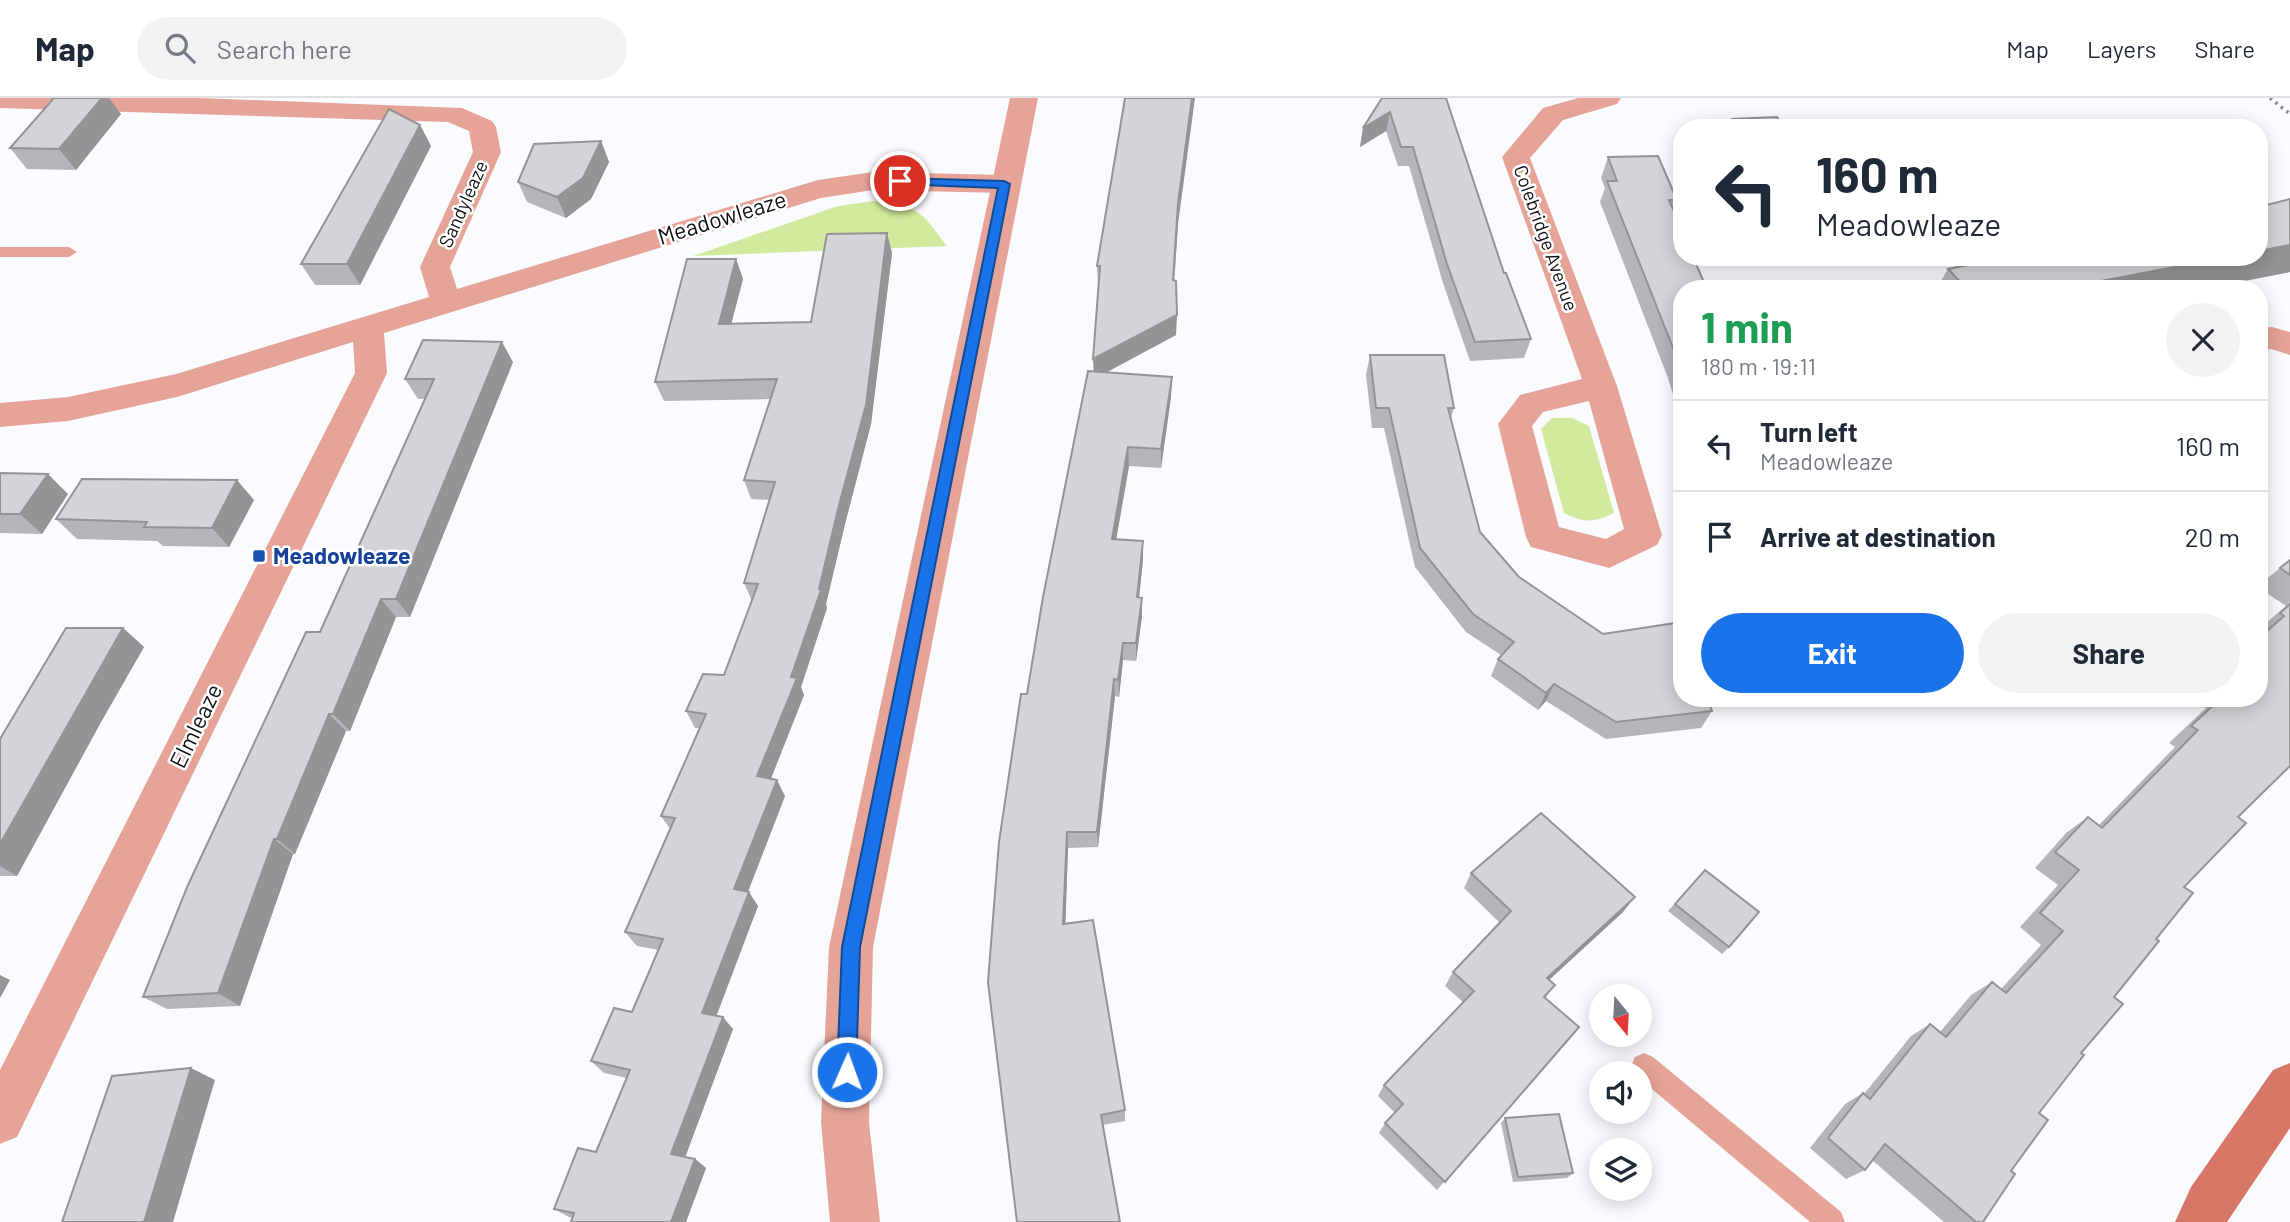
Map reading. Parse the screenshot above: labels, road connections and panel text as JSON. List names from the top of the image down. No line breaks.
{"streets":{"street":["Sandyleaze","Meadowleaze","Colebridge Avenue","Elmleaze"]},"crossings":[["Sandyleaze","Meadowleaze"],["Meadowleaze","Elmleaze"]],"places":{"transit":["Meadowleaze"]},"north":"bottom","page":{"header":"Map","search":"Search here","nav":["Map","Layers","Share"],"turn":["160 m","Meadowleaze"],"heading":["1 min","180 m · 19:11"],"list":[{"name":"Turn left","note":"Meadowleaze","value":"160 m"},{"name":"Arrive at destination","value":"20 m"}],"buttons":["Exit","Share"]}}
